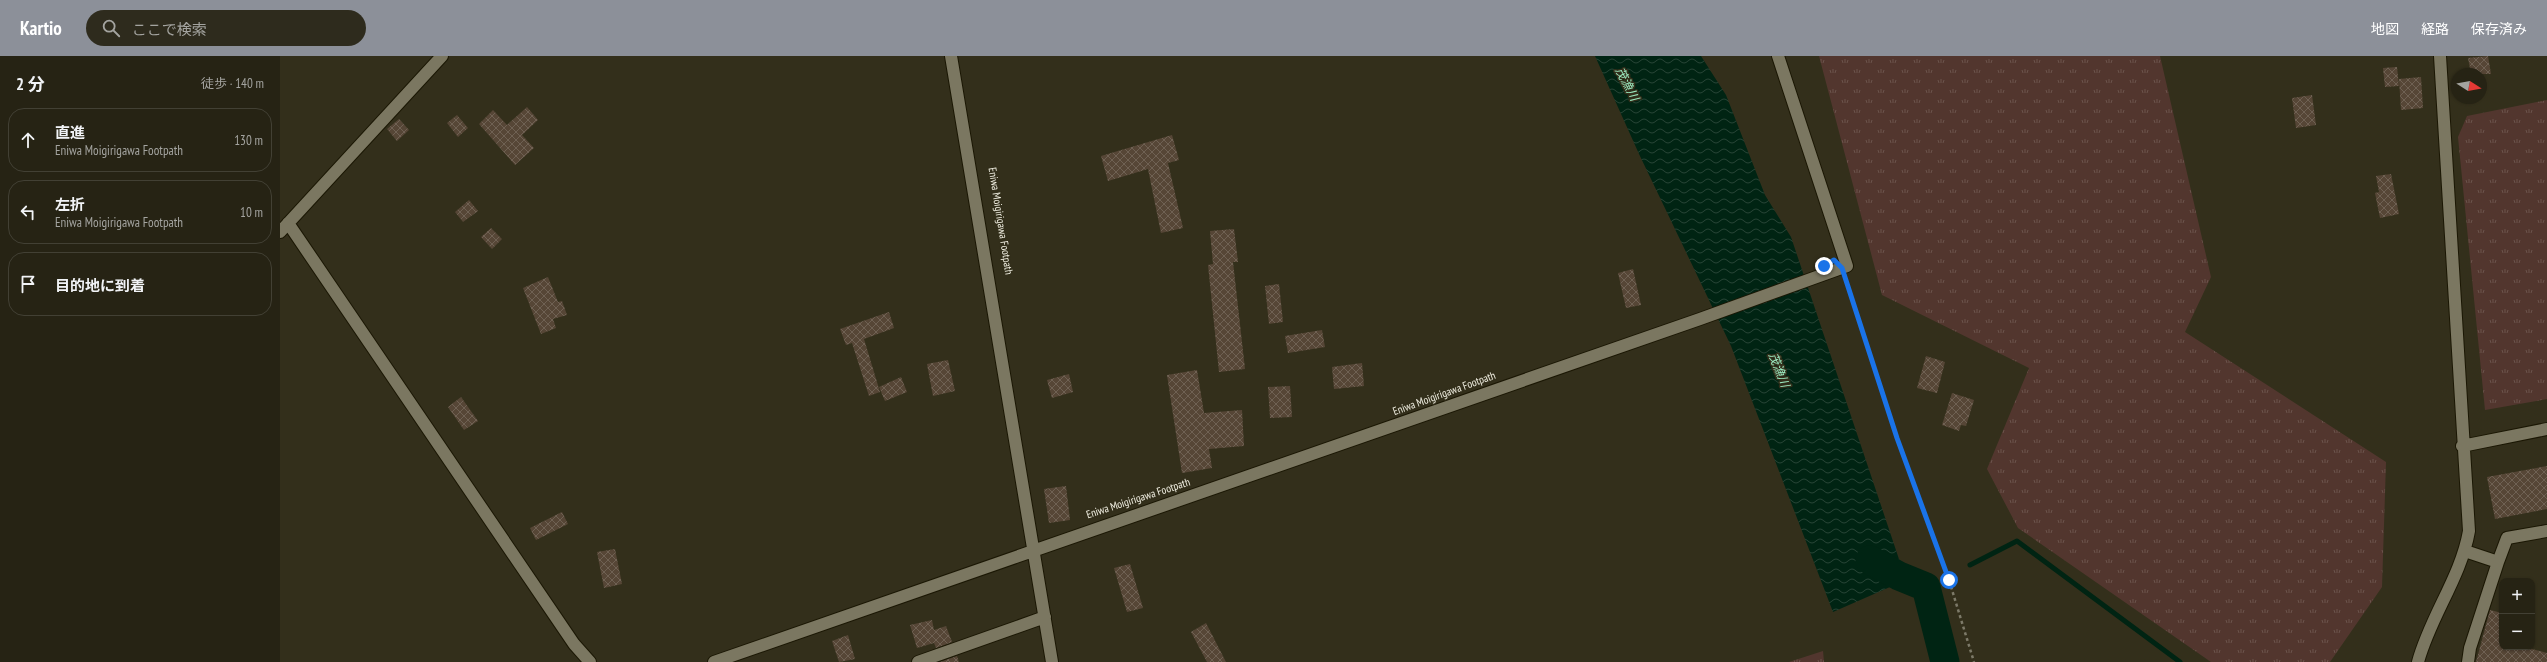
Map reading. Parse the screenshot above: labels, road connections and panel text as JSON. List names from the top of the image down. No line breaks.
{"water":["茂漁川"],"north":"right","page":{"header":"Kartio","search":"ここで検索","nav":["地図","経路","保存済み"],"heading":["2 分","徒歩 · 140 m"],"list":[["直進","Eniwa Moigirigawa Footpath","130 m"],["左折","Eniwa Moigirigawa Footpath","10 m"],"目的地に到着"],"map_buttons":["+","−"]}}
